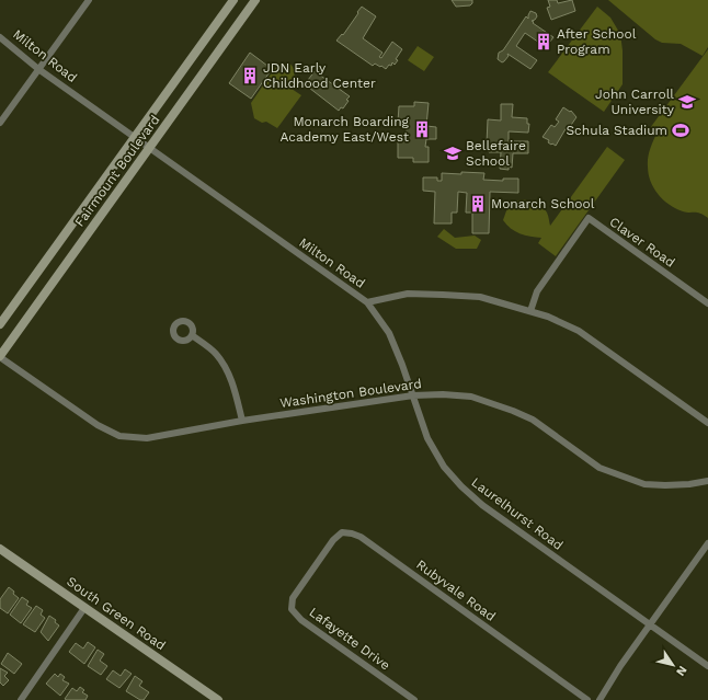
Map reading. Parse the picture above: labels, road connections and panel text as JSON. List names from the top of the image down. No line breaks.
{"streets":{"main road":["Fairmount Boulevard","South Green Road"],"street":["Milton Road","Claver Road","Washington Boulevard","Laurelhurst Road","Rubyvale Road","Lafayette Drive"]},"crossings":[["Milton Road","Fairmount Boulevard"],["Milton Road","Claver Road"],["Milton Road","Laurelhurst Road"],["Fairmount Boulevard","Washington Boulevard"],["Washington Boulevard","Laurelhurst Road"],["Rubyvale Road","Lafayette Drive"]],"places":{"building":["After School Program","JDN Early Childhood Center","Monarch Boarding Academy East/West","Monarch School"],"school or university":["John Carroll University","Bellefaire School"],"sports":["Schula Stadium"]},"north":"bottom right"}
